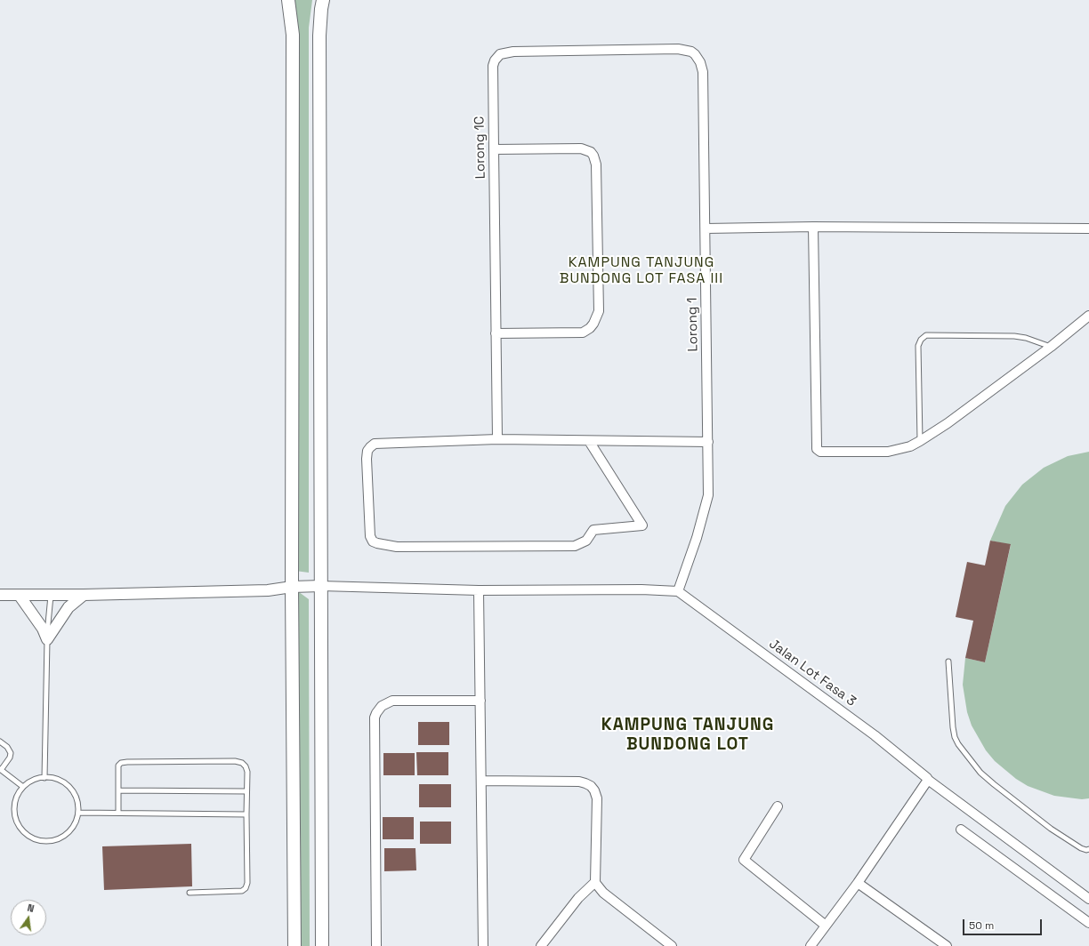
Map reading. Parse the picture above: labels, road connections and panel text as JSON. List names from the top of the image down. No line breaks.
{"streets":{"street":["Lorong 1C","Lorong 1","Jalan Lot Fasa 3"]},"crossings":[["Lorong 1C","Lorong 1"],["Lorong 1","Jalan Lot Fasa 3"]],"districts":["KAMPUNG TANJUNG BUNDONG LOT FASA III","KAMPUNG TANJUNG BUNDONG LOT"],"scale_bar":"50 m","north":"top"}
